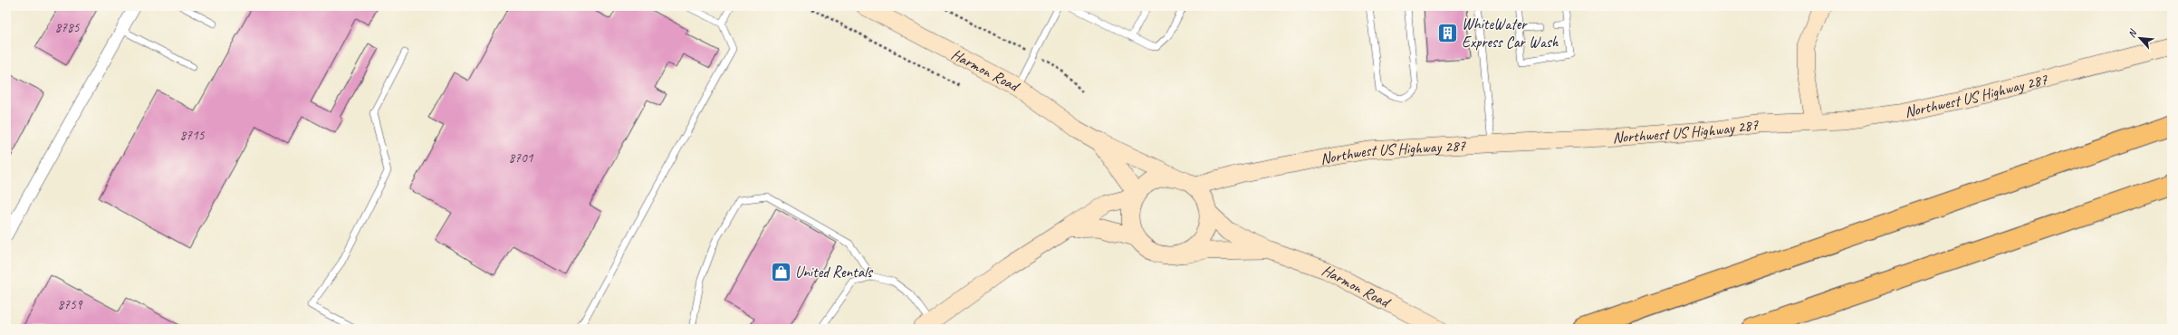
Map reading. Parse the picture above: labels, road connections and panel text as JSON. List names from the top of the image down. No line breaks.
{"streets":{"main road":["Harmon Road","Northwest US Highway 287"]},"crossings":[["Harmon Road","Northwest US Highway 287"]],"places":{"building":["WhiteWater Express Car Wash"],"shop":["United Rentals"]},"house_numbers":["8785","8715","8701","8759"],"north":"top left"}
